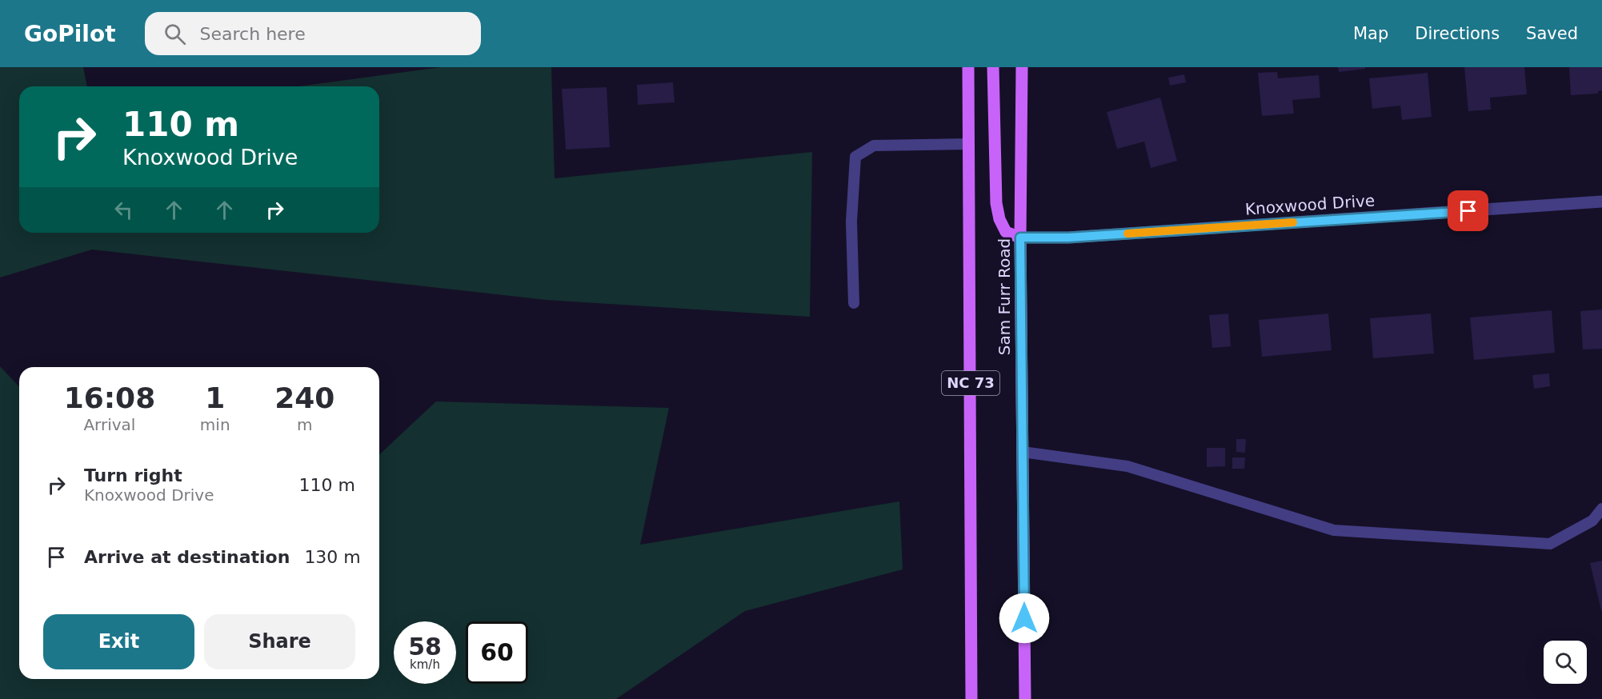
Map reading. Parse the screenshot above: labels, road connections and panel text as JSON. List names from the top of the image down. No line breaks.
{"streets":{"main road":["Sam Furr Road","NC 73"],"street":["Knoxwood Drive"]},"crossings":[["Knoxwood Drive","Sam Furr Road"]],"page":{"header":"GoPilot","search":"Search here","nav":["Map","Directions","Saved"],"turn":["110 m","Knoxwood Drive"],"eta":["16:08","Arrival","1","min","240","m"],"list":[{"name":"Turn right","note":"Knoxwood Drive","value":"110 m"},{"name":"Arrive at destination","value":"130 m"}],"buttons":["Exit","Share"],"speed":"58 km/h","limit":"60"}}
